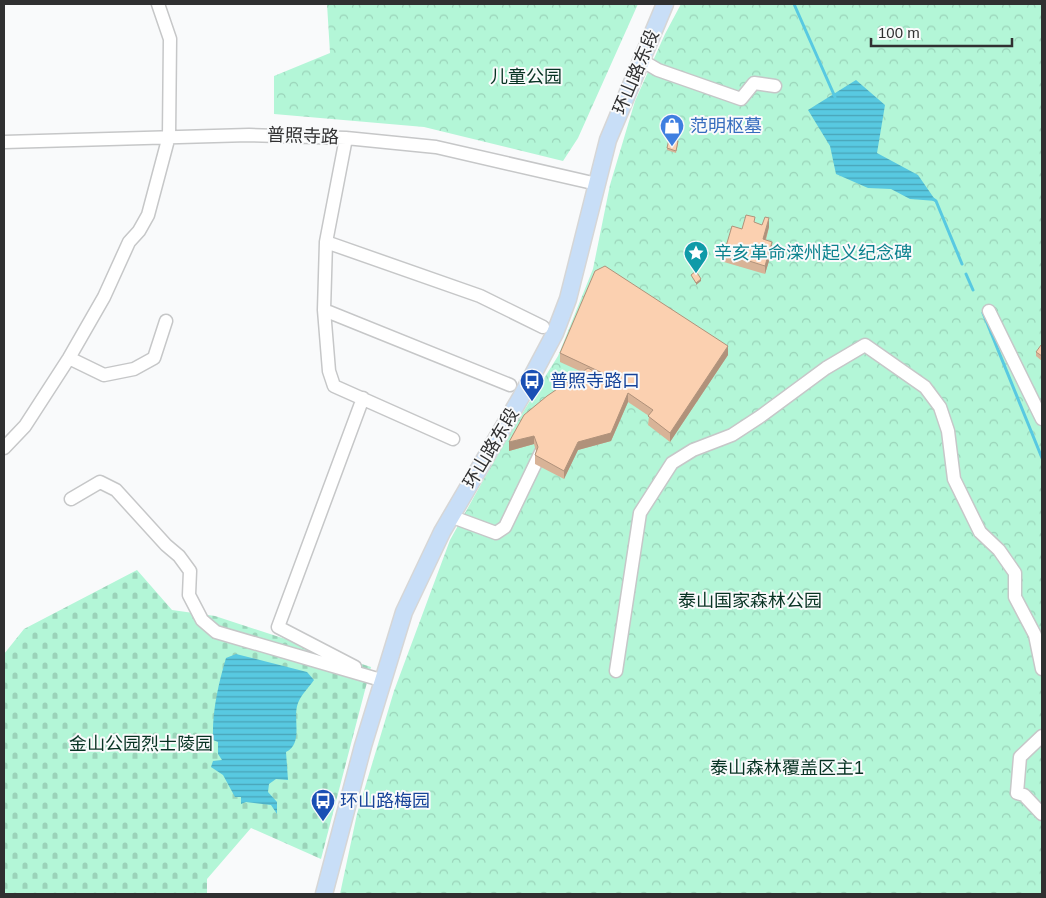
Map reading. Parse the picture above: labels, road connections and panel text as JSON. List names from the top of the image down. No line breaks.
{"streets":{"main road":["环山路东段"],"street":["普照寺路"]},"crossings":[["环山路东段","普照寺路"]],"parks":["儿童公园","泰山国家森林公园","金山公园烈士陵园","泰山森林覆盖区主1"],"places":{"shop":["范明枢墓"],"place":["辛亥革命滦州起义纪念碑"],"bus stop":["普照寺路口","环山路梅园"]},"scale_bar":"100 m"}
